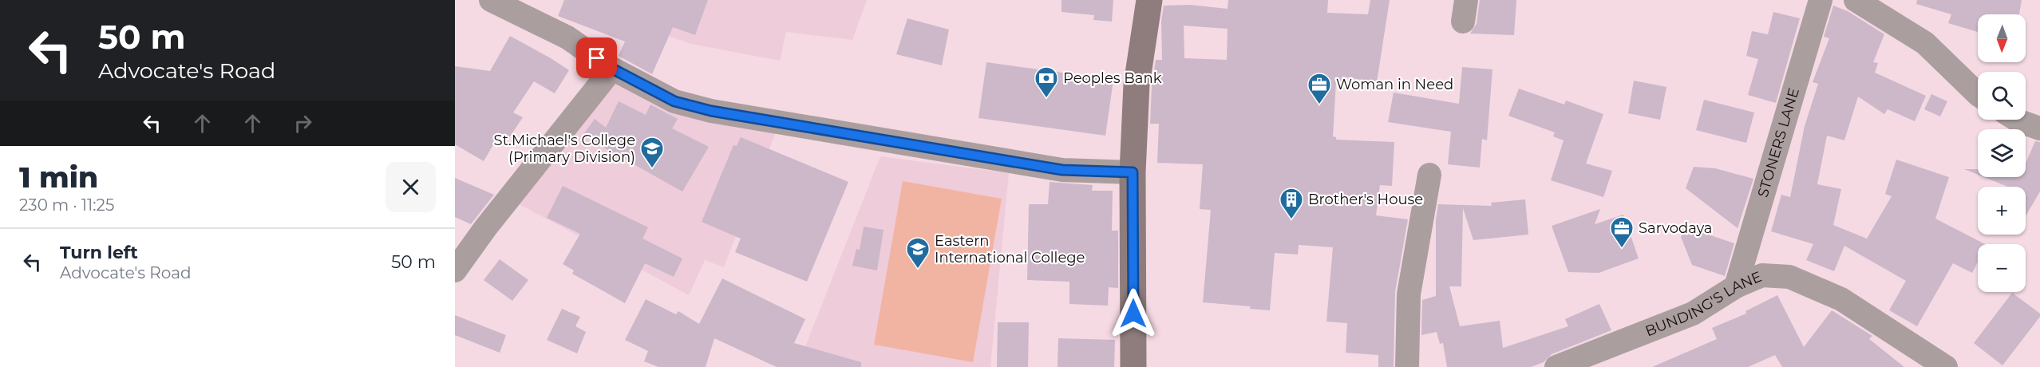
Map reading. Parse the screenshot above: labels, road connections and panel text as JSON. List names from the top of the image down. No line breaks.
{"streets":{"street":["STONERS LANE","BUNDING'S LANE"]},"crossings":[["STONERS LANE","BUNDING'S LANE"]],"places":{"bank":["Peoples Bank"],"office":["Woman in Need","Sarvodaya"],"school or university":["St.Michael's College (Primary Division)","Eastern International College"],"building":["Brother's House"]},"north":"bottom","page":{"turn":["50 m","Advocate's Road"],"map_buttons":["+","−"],"heading":["1 min","230 m · 11:25"],"list":[{"name":"Turn left","note":"Advocate's Road","value":"50 m"}]}}
